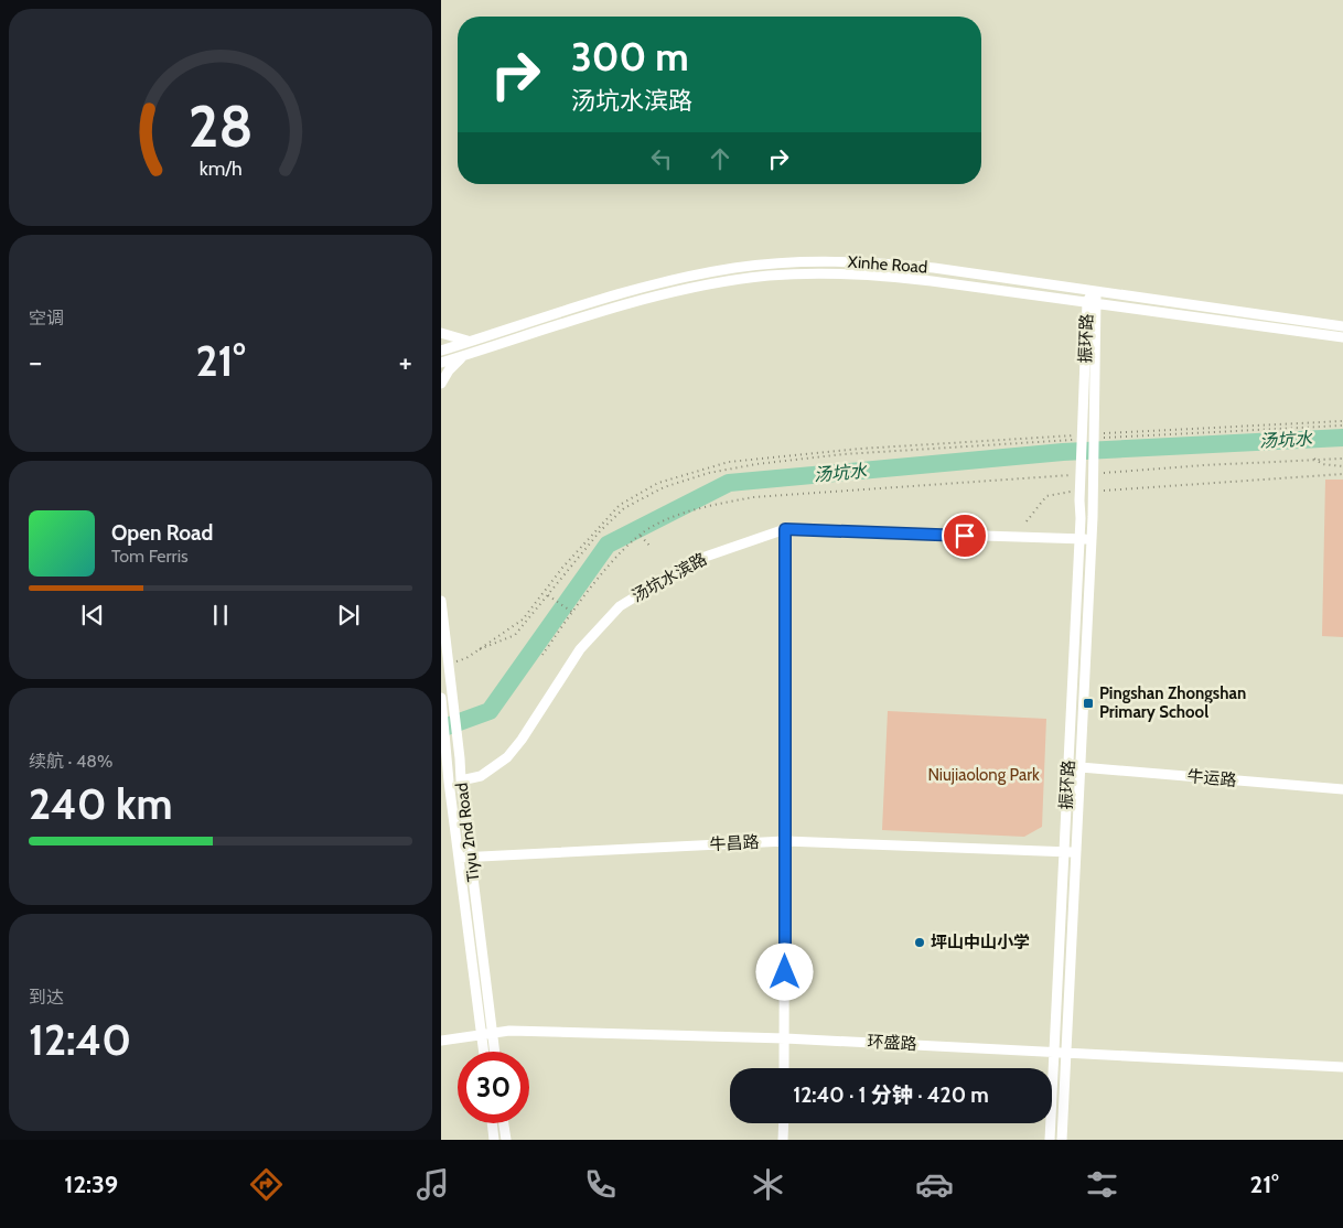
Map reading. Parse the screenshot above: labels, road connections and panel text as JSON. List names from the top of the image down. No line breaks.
{"streets":{"street":["Xinhe Road","振环路","汤坑水滨路","牛运路","Tiyu 2nd Road","牛昌路","环盛路"]},"crossings":[["Xinhe Road","振环路"],["振环路","汤坑水滨路"],["振环路","牛运路"],["振环路","牛昌路"],["振环路","环盛路"],["汤坑水滨路","Tiyu 2nd Road"],["Tiyu 2nd Road","牛昌路"],["Tiyu 2nd Road","环盛路"]],"water":["汤坑水"],"parks":["Niujiaolong Park"],"places":{"transit":["Pingshan Zhongshan Primary School"],"other":["坪山中山小学"]},"page":{"turn":["300 m","汤坑水滨路"],"tile":["空调",["续航 · 48%","240 km"],["到达","12:40"]],"heat":["−","21°","+"],"song":["Open Road","Tom Ferris"],"limit":"30","trip":"12:40 · 1 分钟 · 420 m","tabs":["12:39","21°"],"gauge":["28","km/h"]}}
